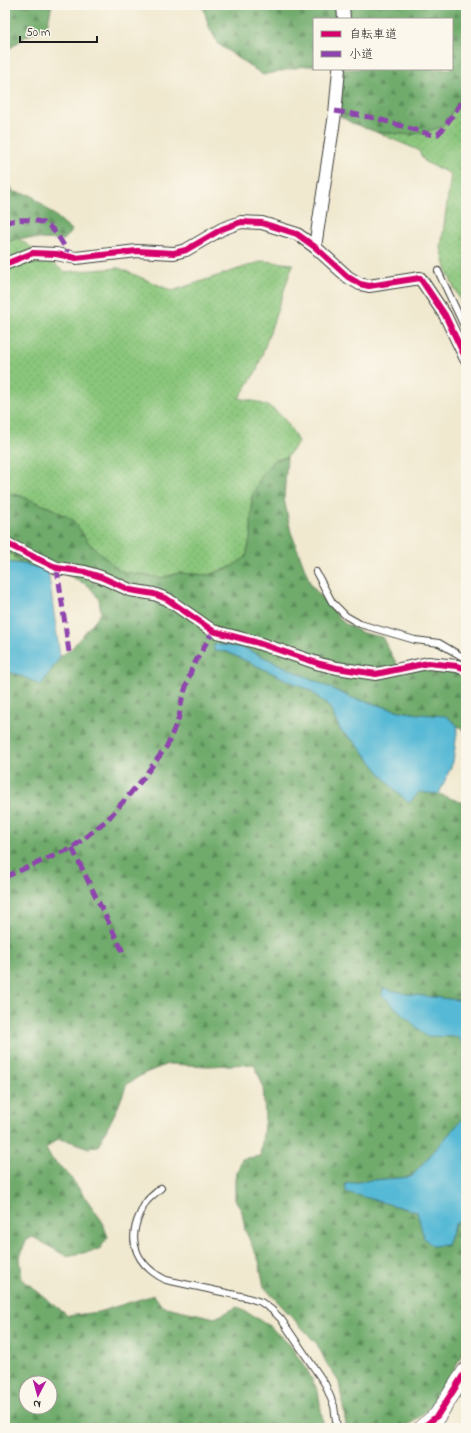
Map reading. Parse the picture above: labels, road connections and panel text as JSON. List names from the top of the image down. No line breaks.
{"legend":["自転車道","小道"],"scale_bar":"50 m","north":"bottom"}
